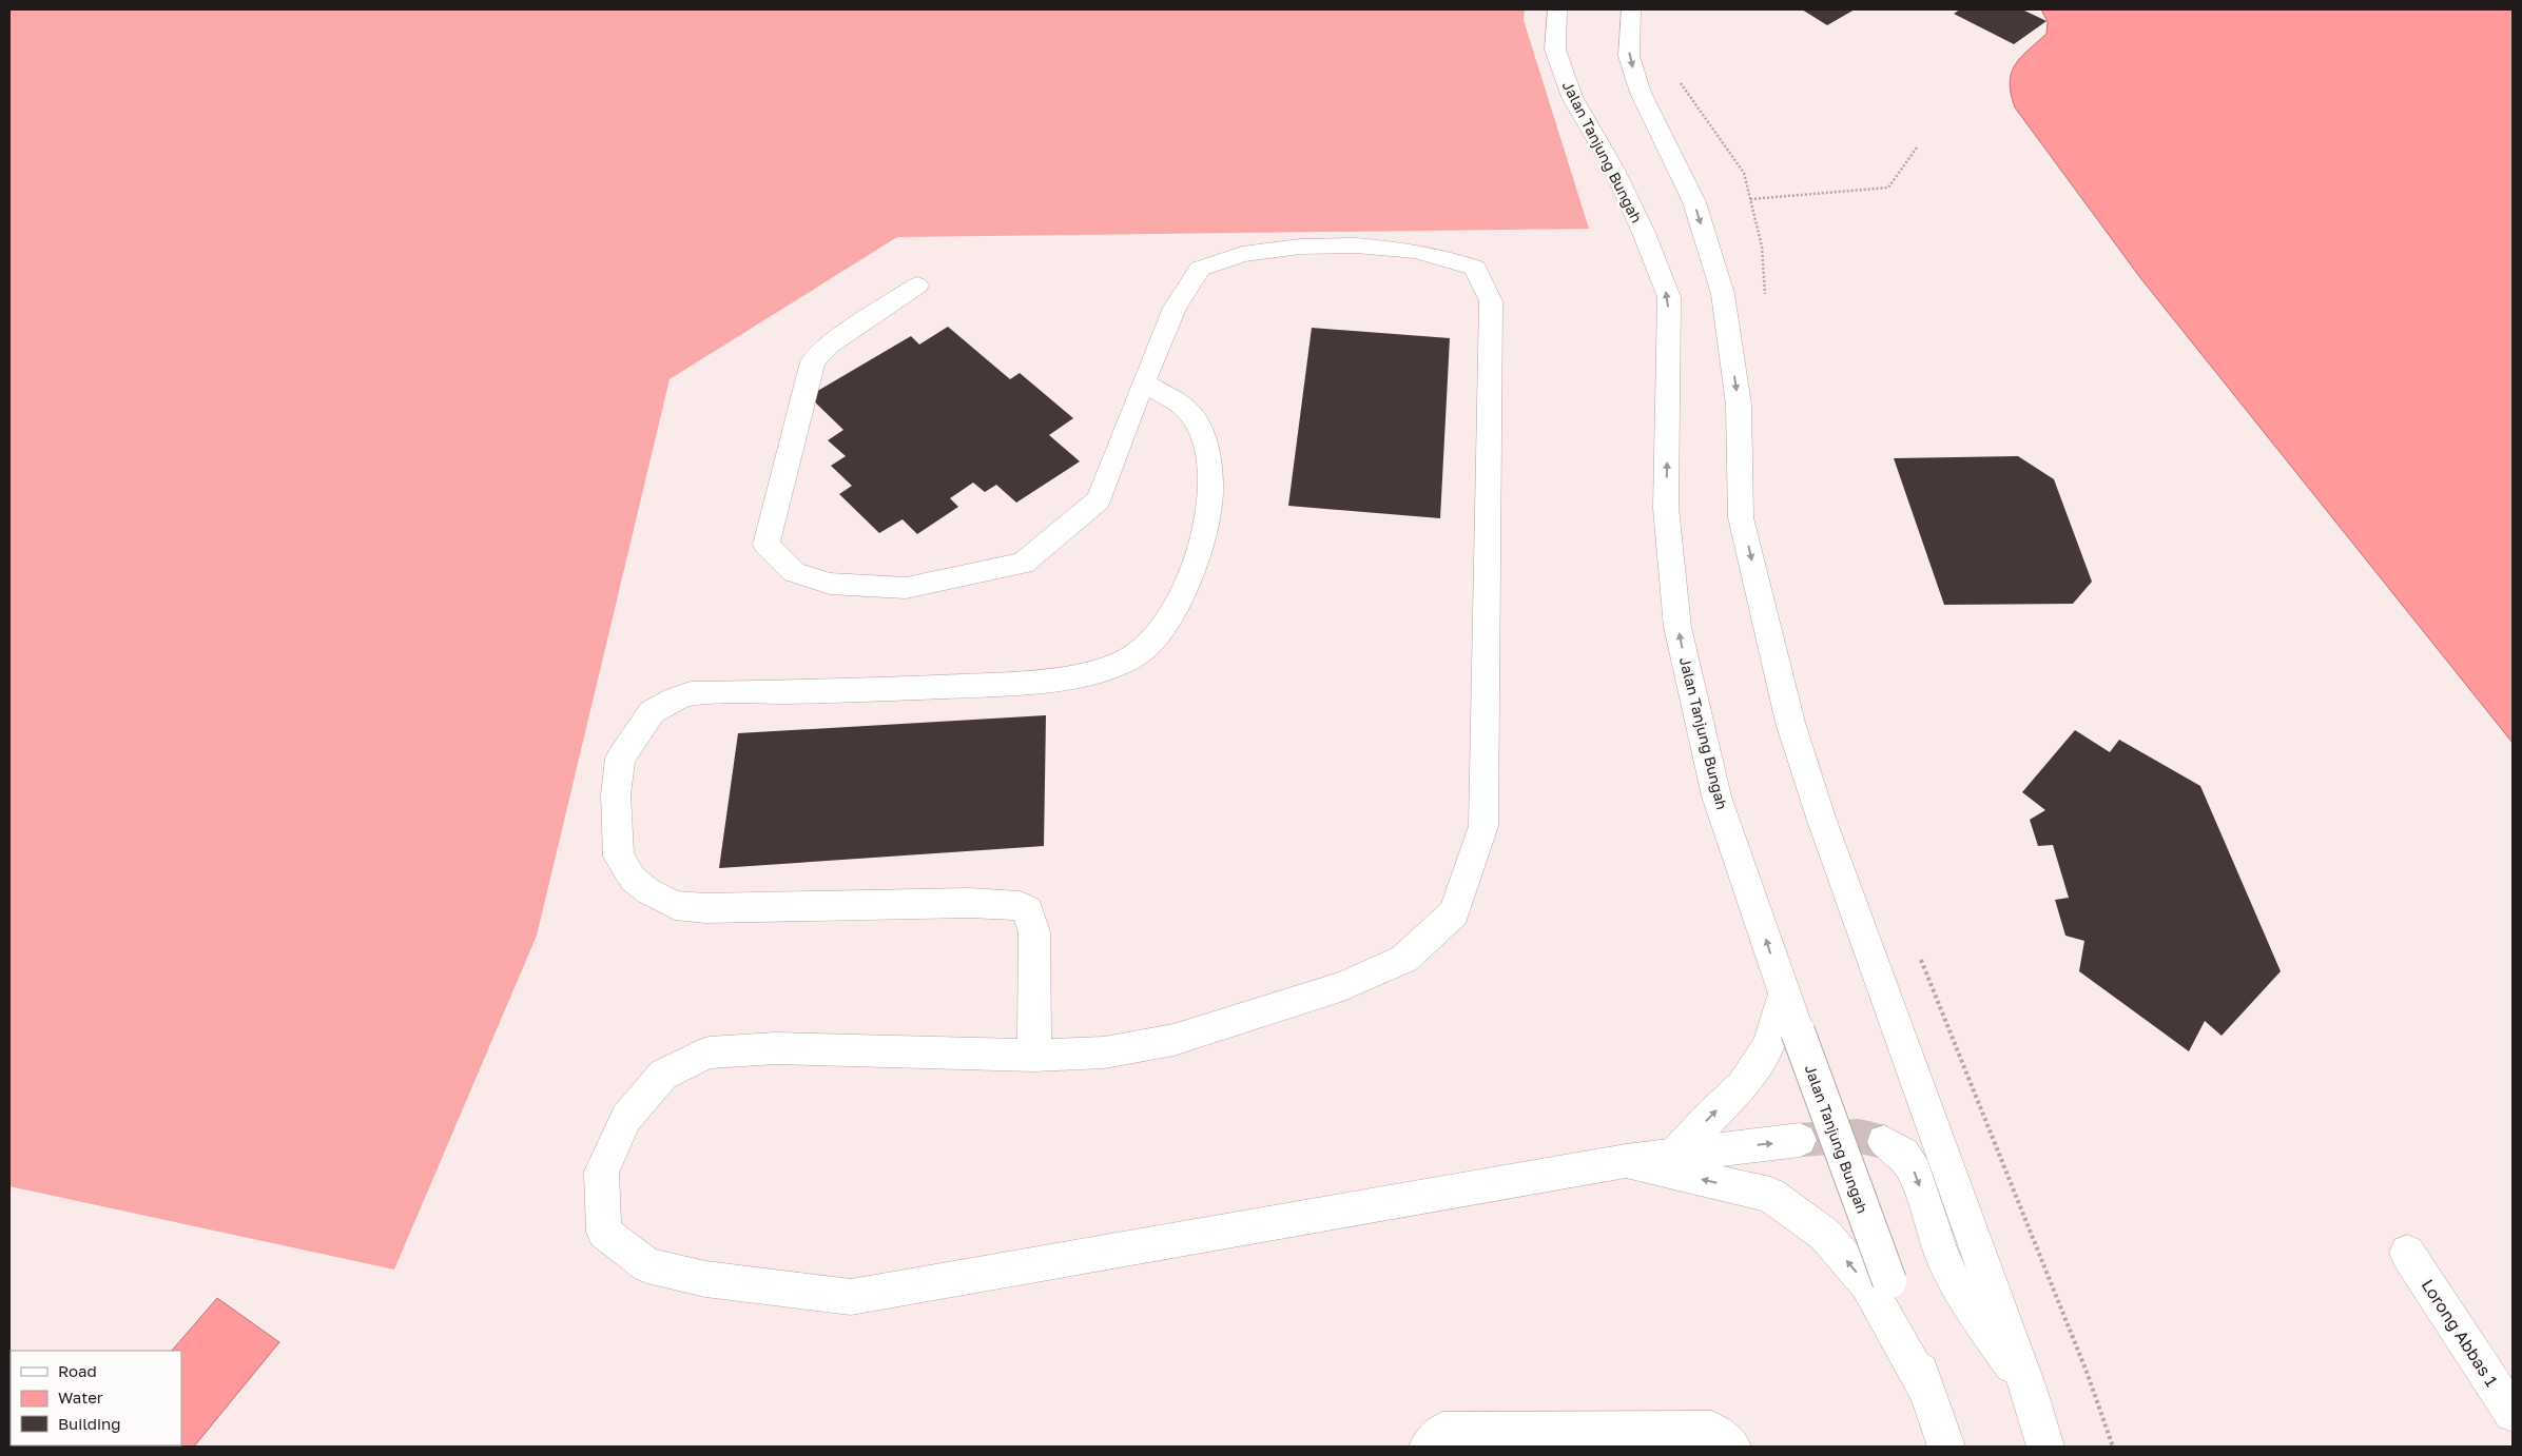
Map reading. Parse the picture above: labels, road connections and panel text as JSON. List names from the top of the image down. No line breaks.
{"streets":{"street":["Jalan Tanjung Bungah","Lorong Abbas 1"]},"legend":["Road","Water","Building"]}
